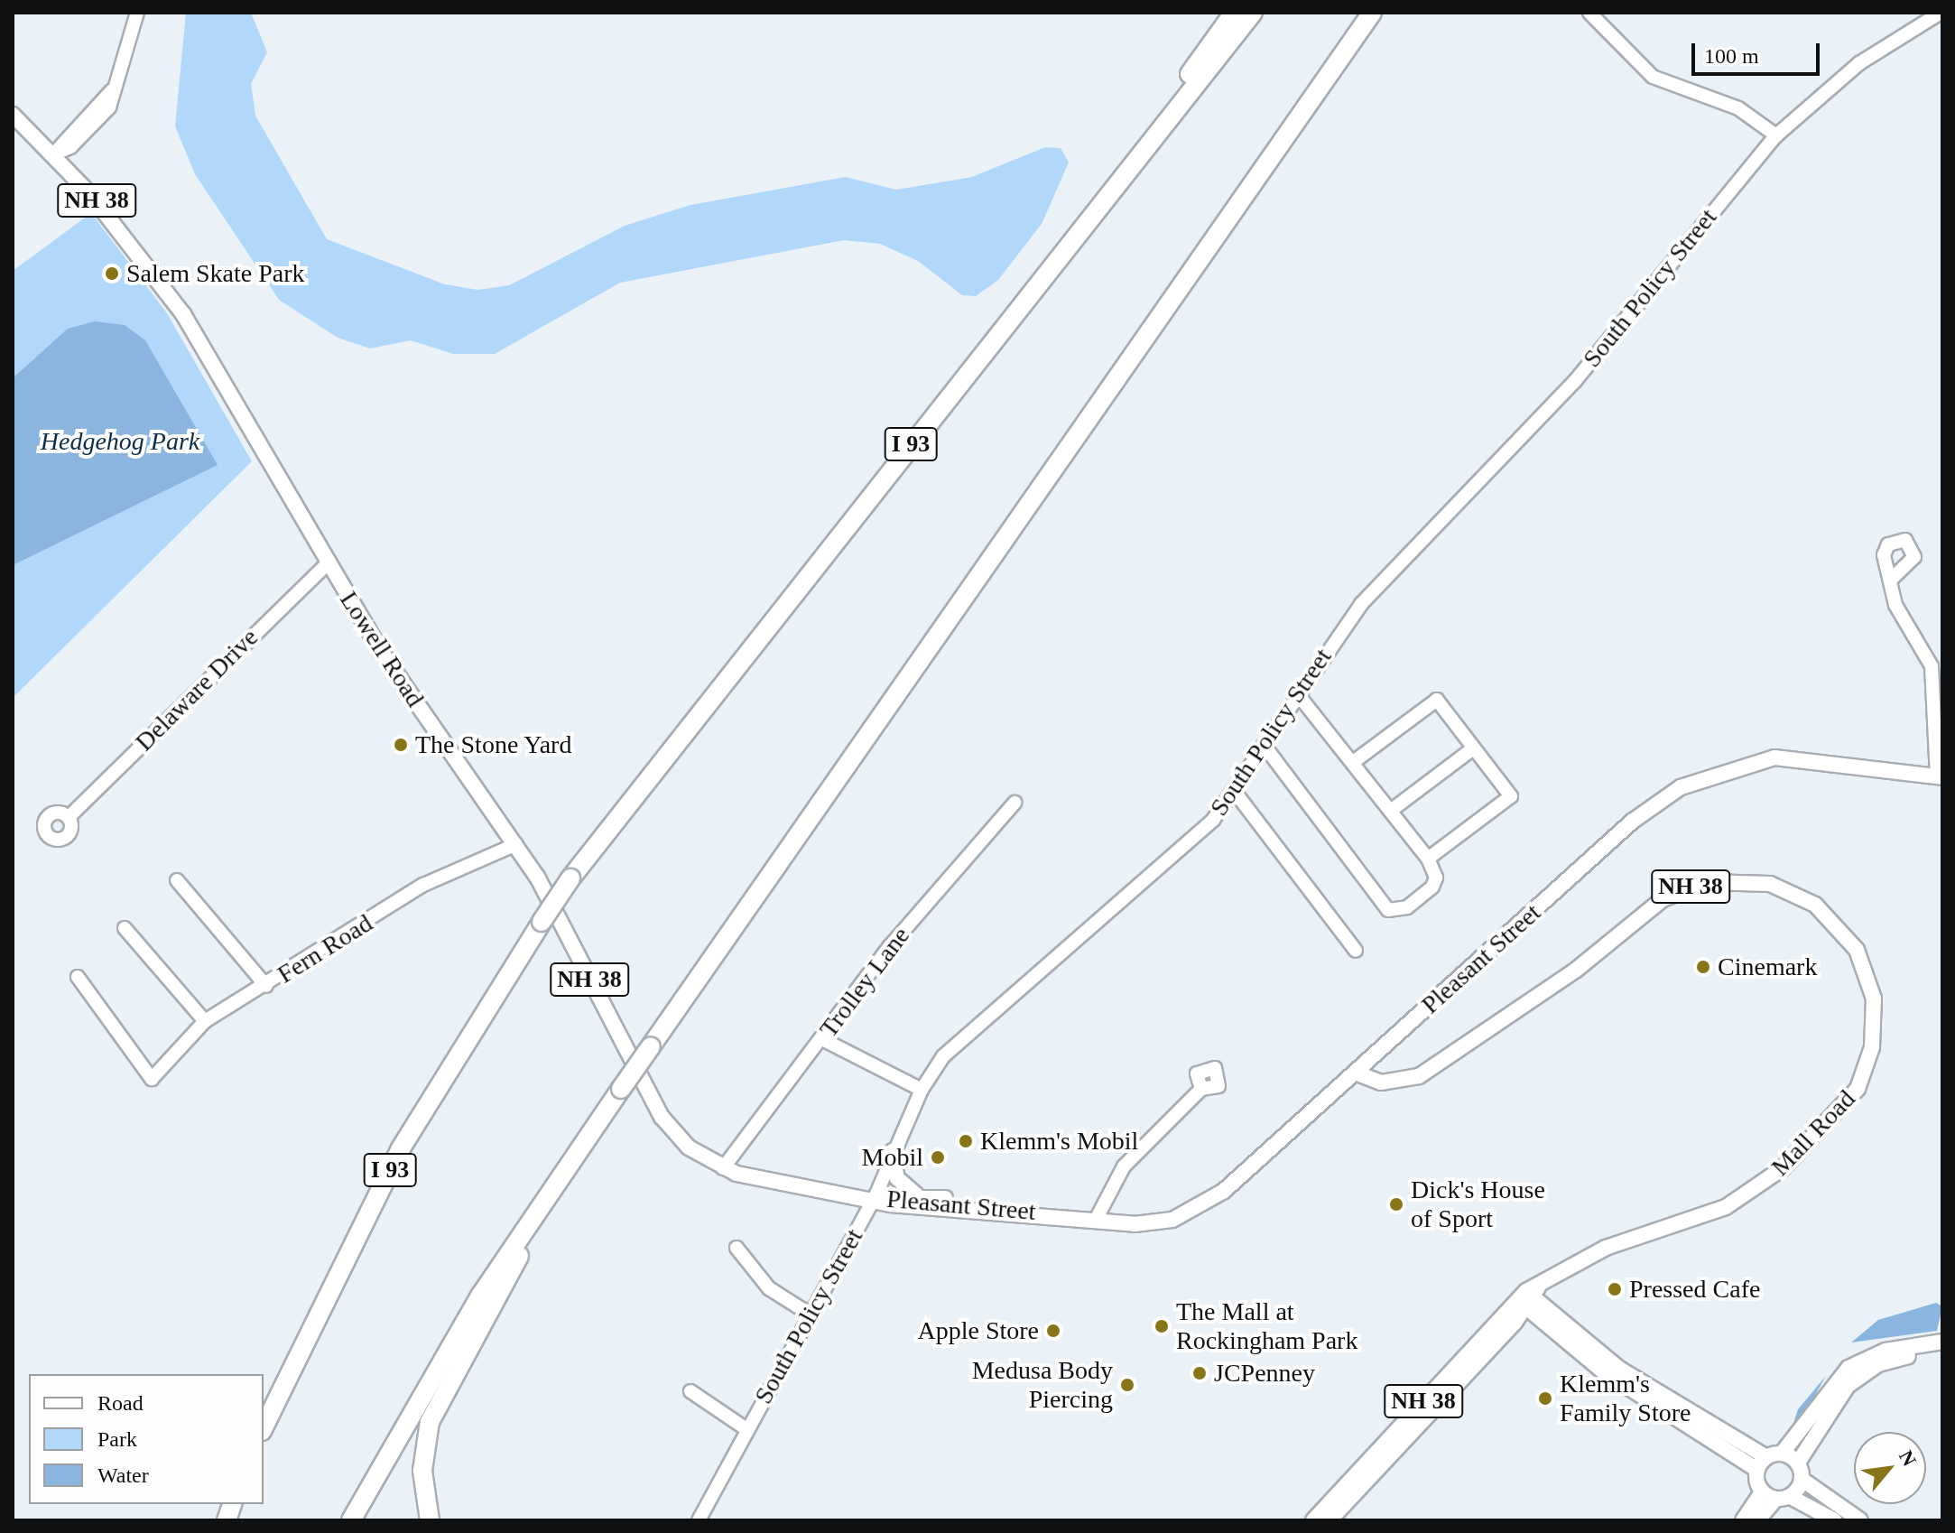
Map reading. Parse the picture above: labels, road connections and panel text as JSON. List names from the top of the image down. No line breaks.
{"streets":{"highway":["I 93"],"main road":["NH 38","Lowell Road","Pleasant Street","Mall Road"],"street":["South Policy Street","Delaware Drive","Fern Road","Trolley Lane"]},"crossings":[["South Policy Street","Lowell Road"],["South Policy Street","Pleasant Street"],["Lowell Road","Delaware Drive"],["Lowell Road","Fern Road"],["Lowell Road","Pleasant Street"],["Lowell Road","Trolley Lane"],["Pleasant Street","Mall Road"]],"parks":["Hedgehog Park"],"places":["Salem Skate Park","The Stone Yard","Cinemark","Klemm's Mobil","Mobil","Dick's House of Sport","Pressed Cafe","The Mall at Rockingham Park","Apple Store","JCPenney","Medusa Body Piercing","Klemm's Family Store"],"legend":["Road","Park","Water"],"scale_bar":"100 m","north":"top right"}
